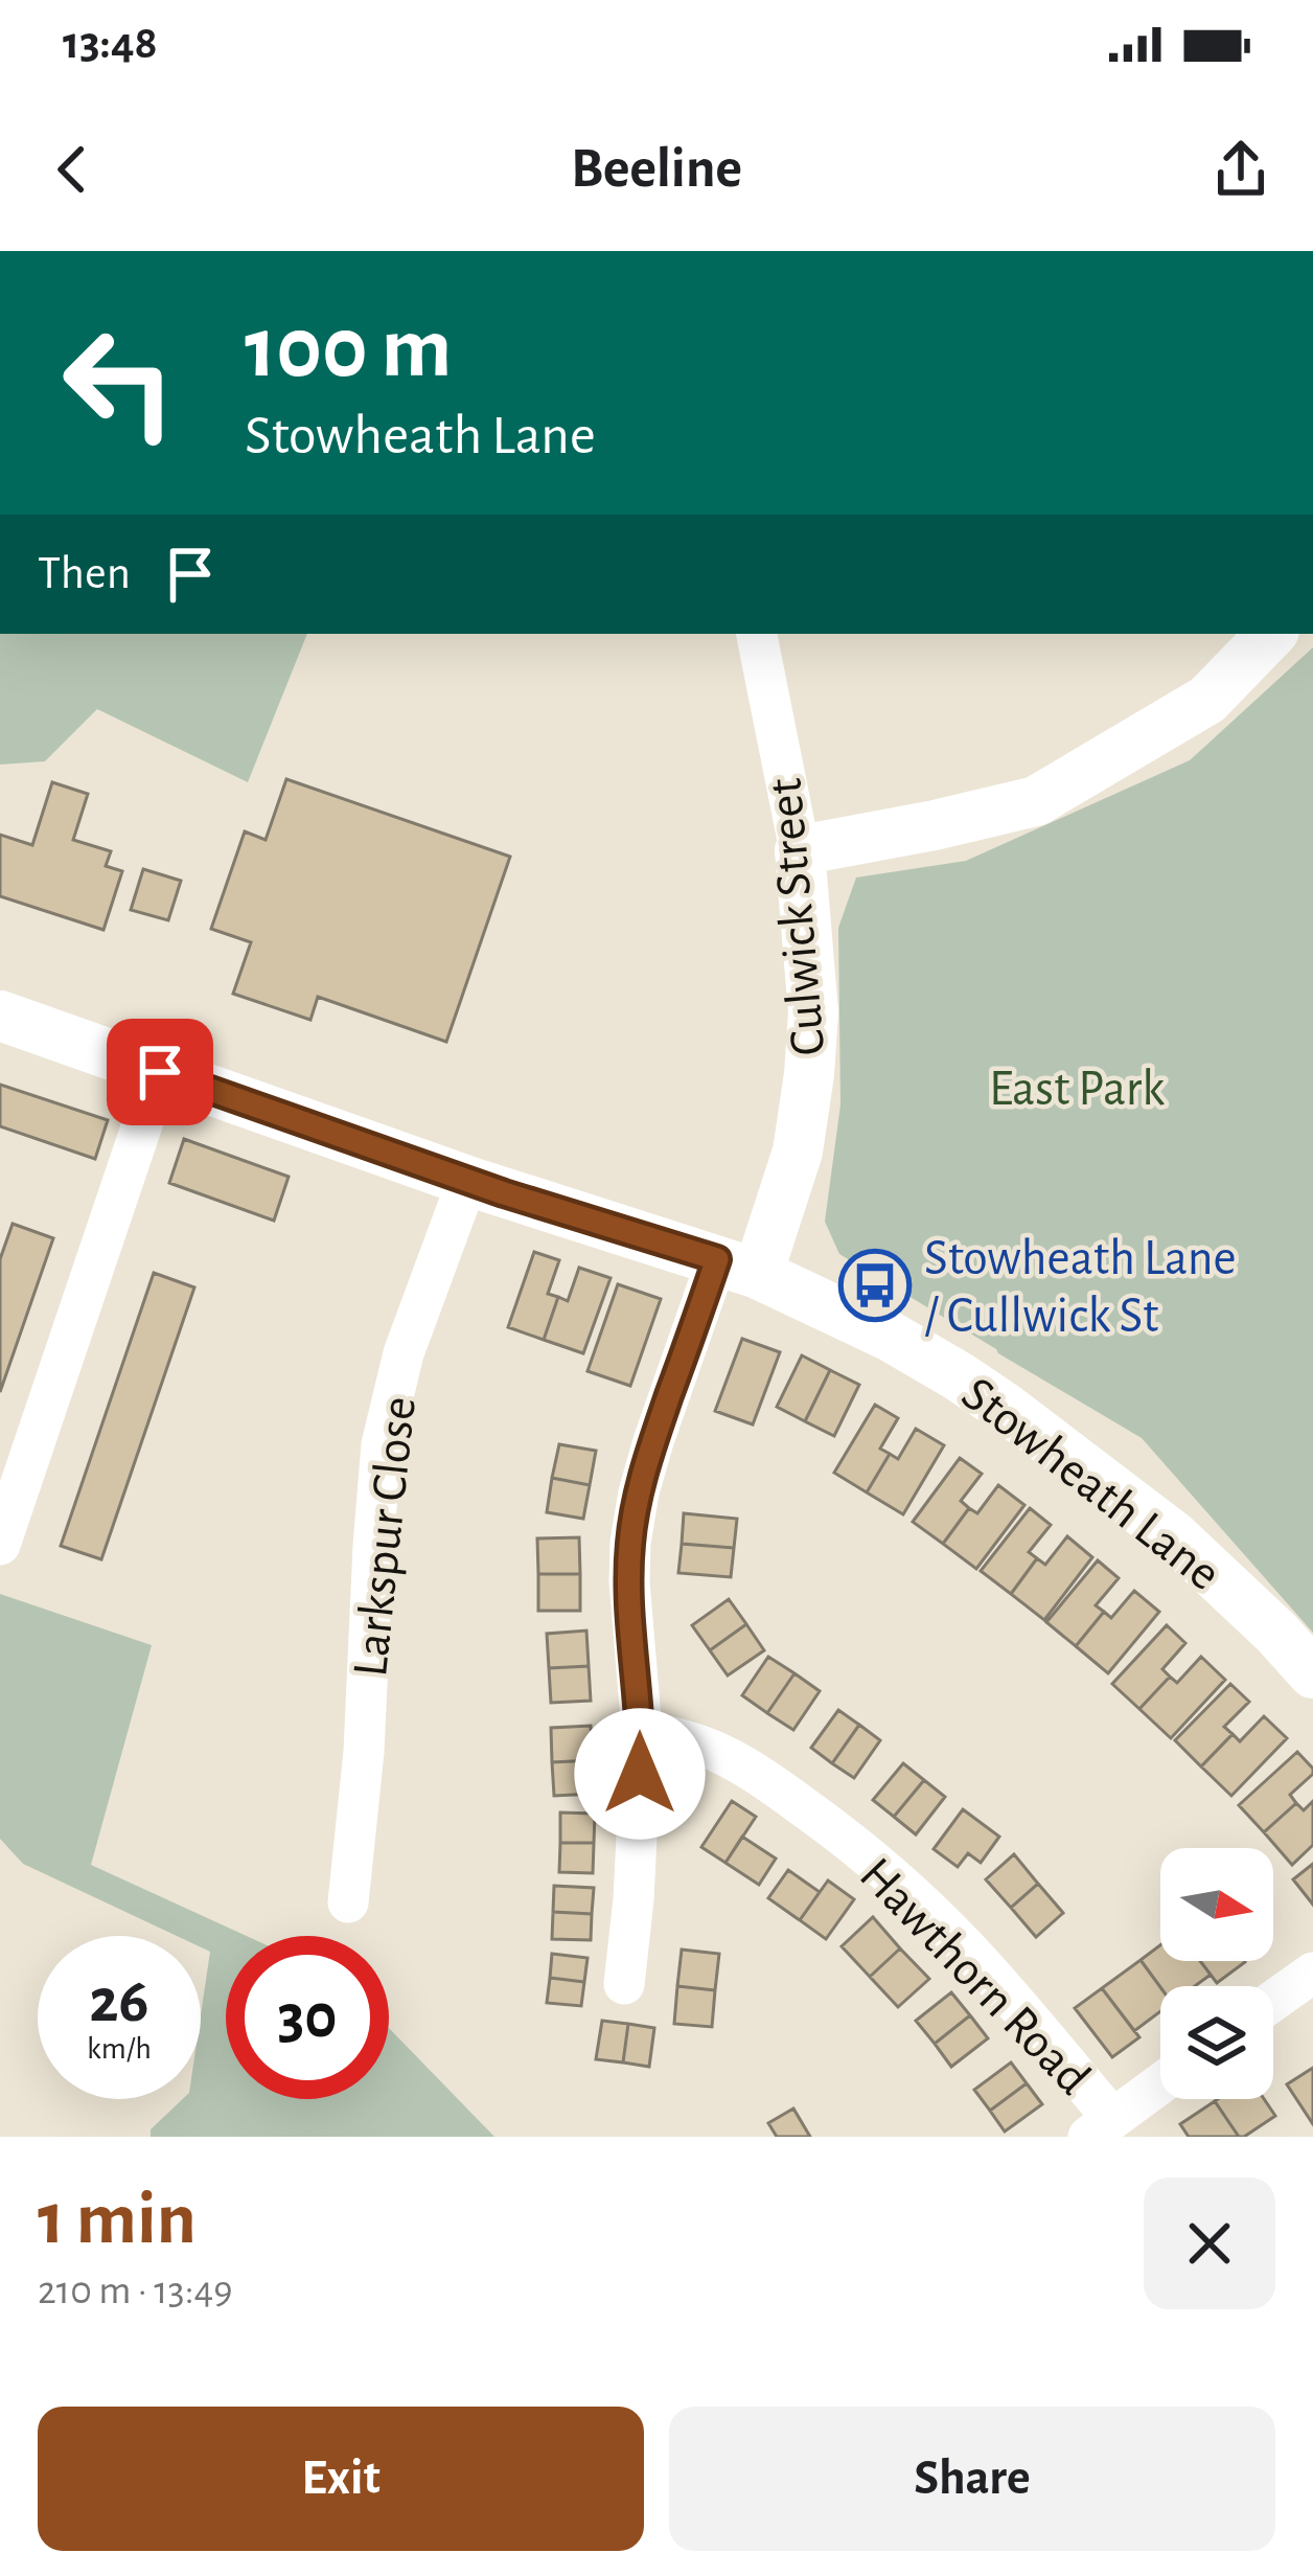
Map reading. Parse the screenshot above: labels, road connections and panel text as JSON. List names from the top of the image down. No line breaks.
{"streets":{"street":["Culwick Street","Stowheath Lane","Larkspur Close","Hawthorn Road"]},"crossings":[["Culwick Street","Stowheath Lane"],["Stowheath Lane","Larkspur Close"]],"parks":["East Park"],"places":{"bus stop":["Stowheath Lane / Cullwick St"]},"north":"right","page":{"status":"13:48","header":"Beeline","turn":["100 m","Stowheath Lane"],"then":"Then","speed":"26 km/h","limit":"30","heading":["1 min","210 m · 13:49"],"buttons":["Exit","Share"]}}
